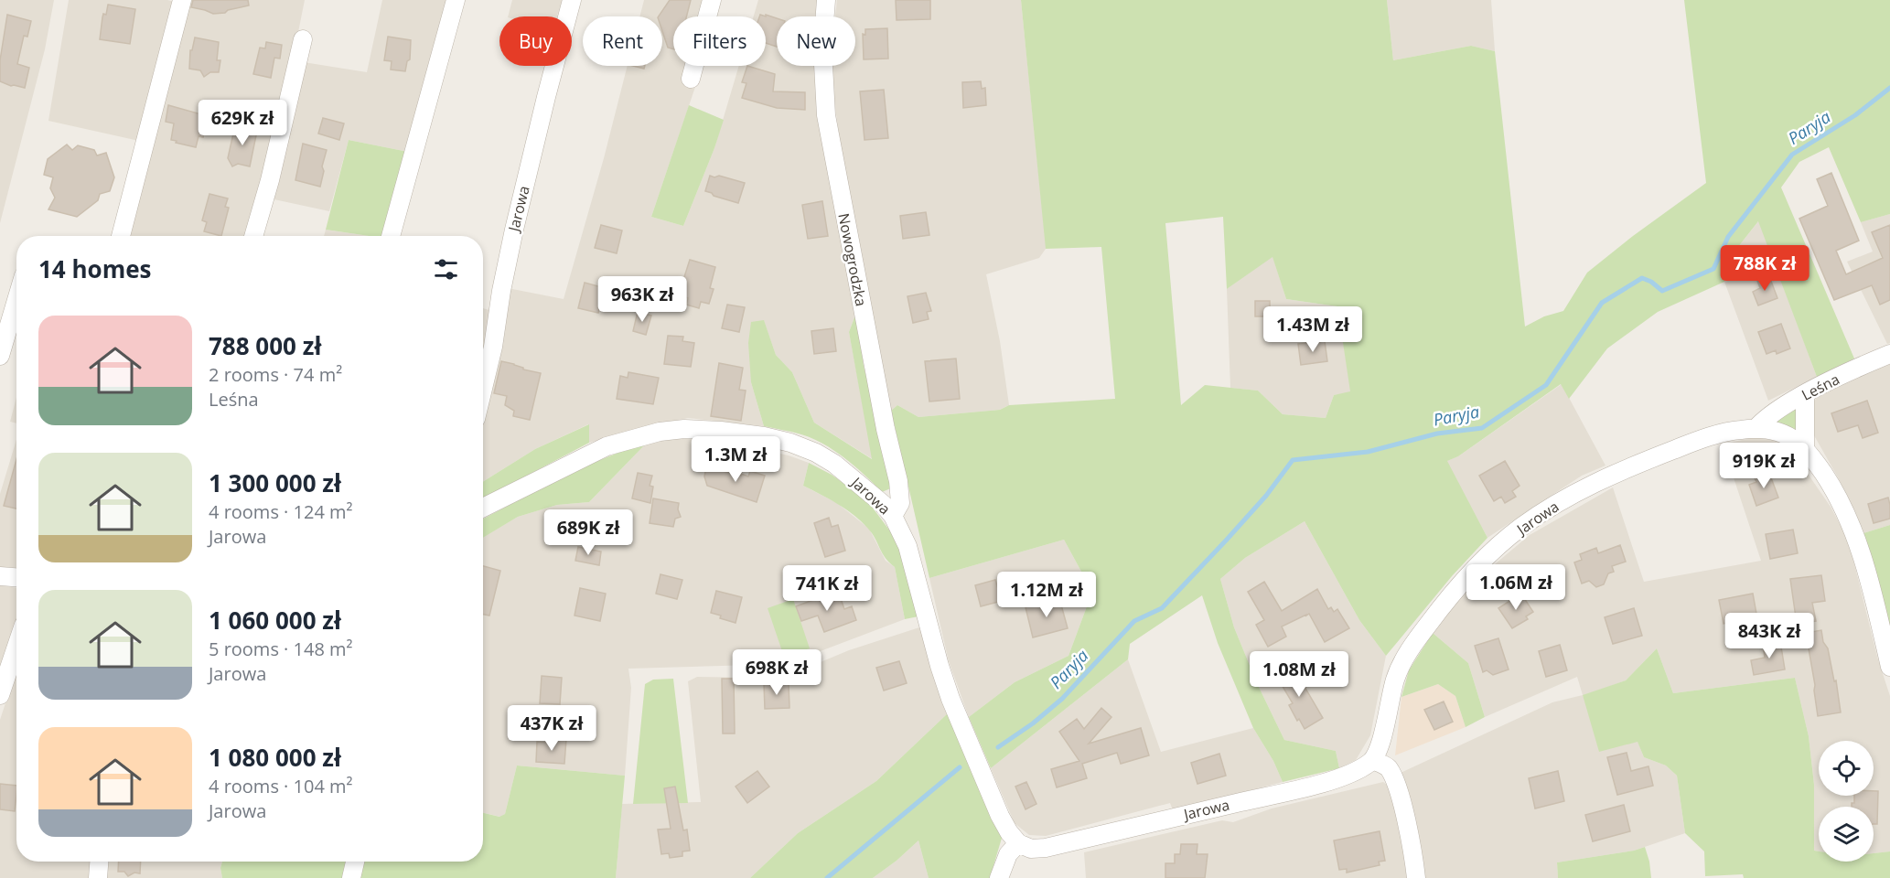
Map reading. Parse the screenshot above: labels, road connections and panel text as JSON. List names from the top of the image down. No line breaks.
{"streets":{"street":["Jarowa","Nowogrodzka","Leśna"]},"crossings":[["Jarowa","Nowogrodzka"],["Jarowa","Leśna"]],"water":["Paryja"],"page":{"chip":["Buy","Rent","Filters","New"],"price":["629K zł","788K zł","963K zł","1.43M zł","1.3M zł","919K zł","689K zł","1.06M zł","741K zł","1.12M zł","843K zł","698K zł","1.08M zł","437K zł"],"heading":"14 homes","list":[{"name":"788 000 zł","note":"2 rooms · 74 m² · Leśna"},{"name":"1 300 000 zł","note":"4 rooms · 124 m² · Jarowa"},{"name":"1 060 000 zł","note":"5 rooms · 148 m² · Jarowa"},{"name":"1 080 000 zł","note":"4 rooms · 104 m² · Jarowa"}]}}
